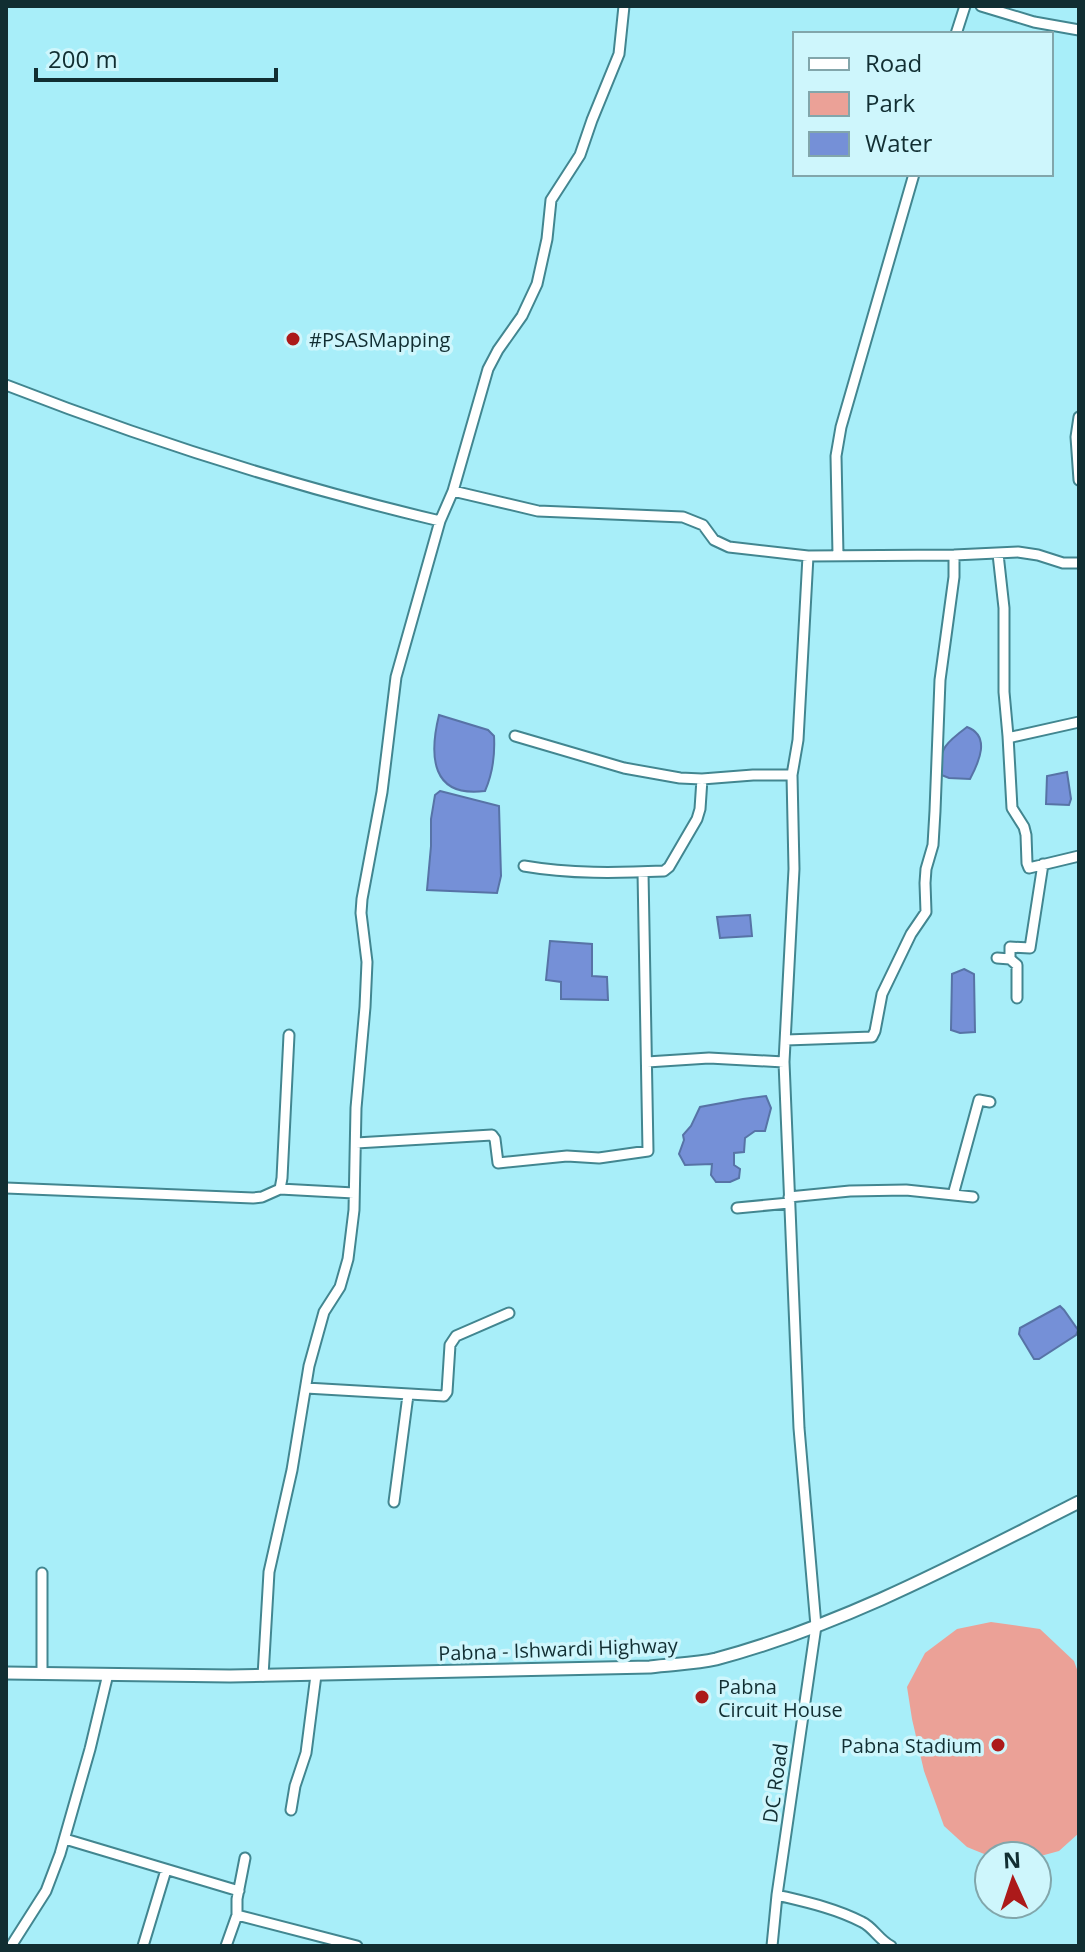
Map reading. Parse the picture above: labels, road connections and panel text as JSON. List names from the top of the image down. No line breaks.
{"streets":{"main road":["Pabna - Ishwardi Highway"],"street":["DC Road"]},"crossings":[["Pabna - Ishwardi Highway","DC Road"]],"places":["#PSASMapping","Pabna Circuit House","Pabna Stadium"],"legend":["Road","Park","Water"],"scale_bar":"200 m","north":"top"}
